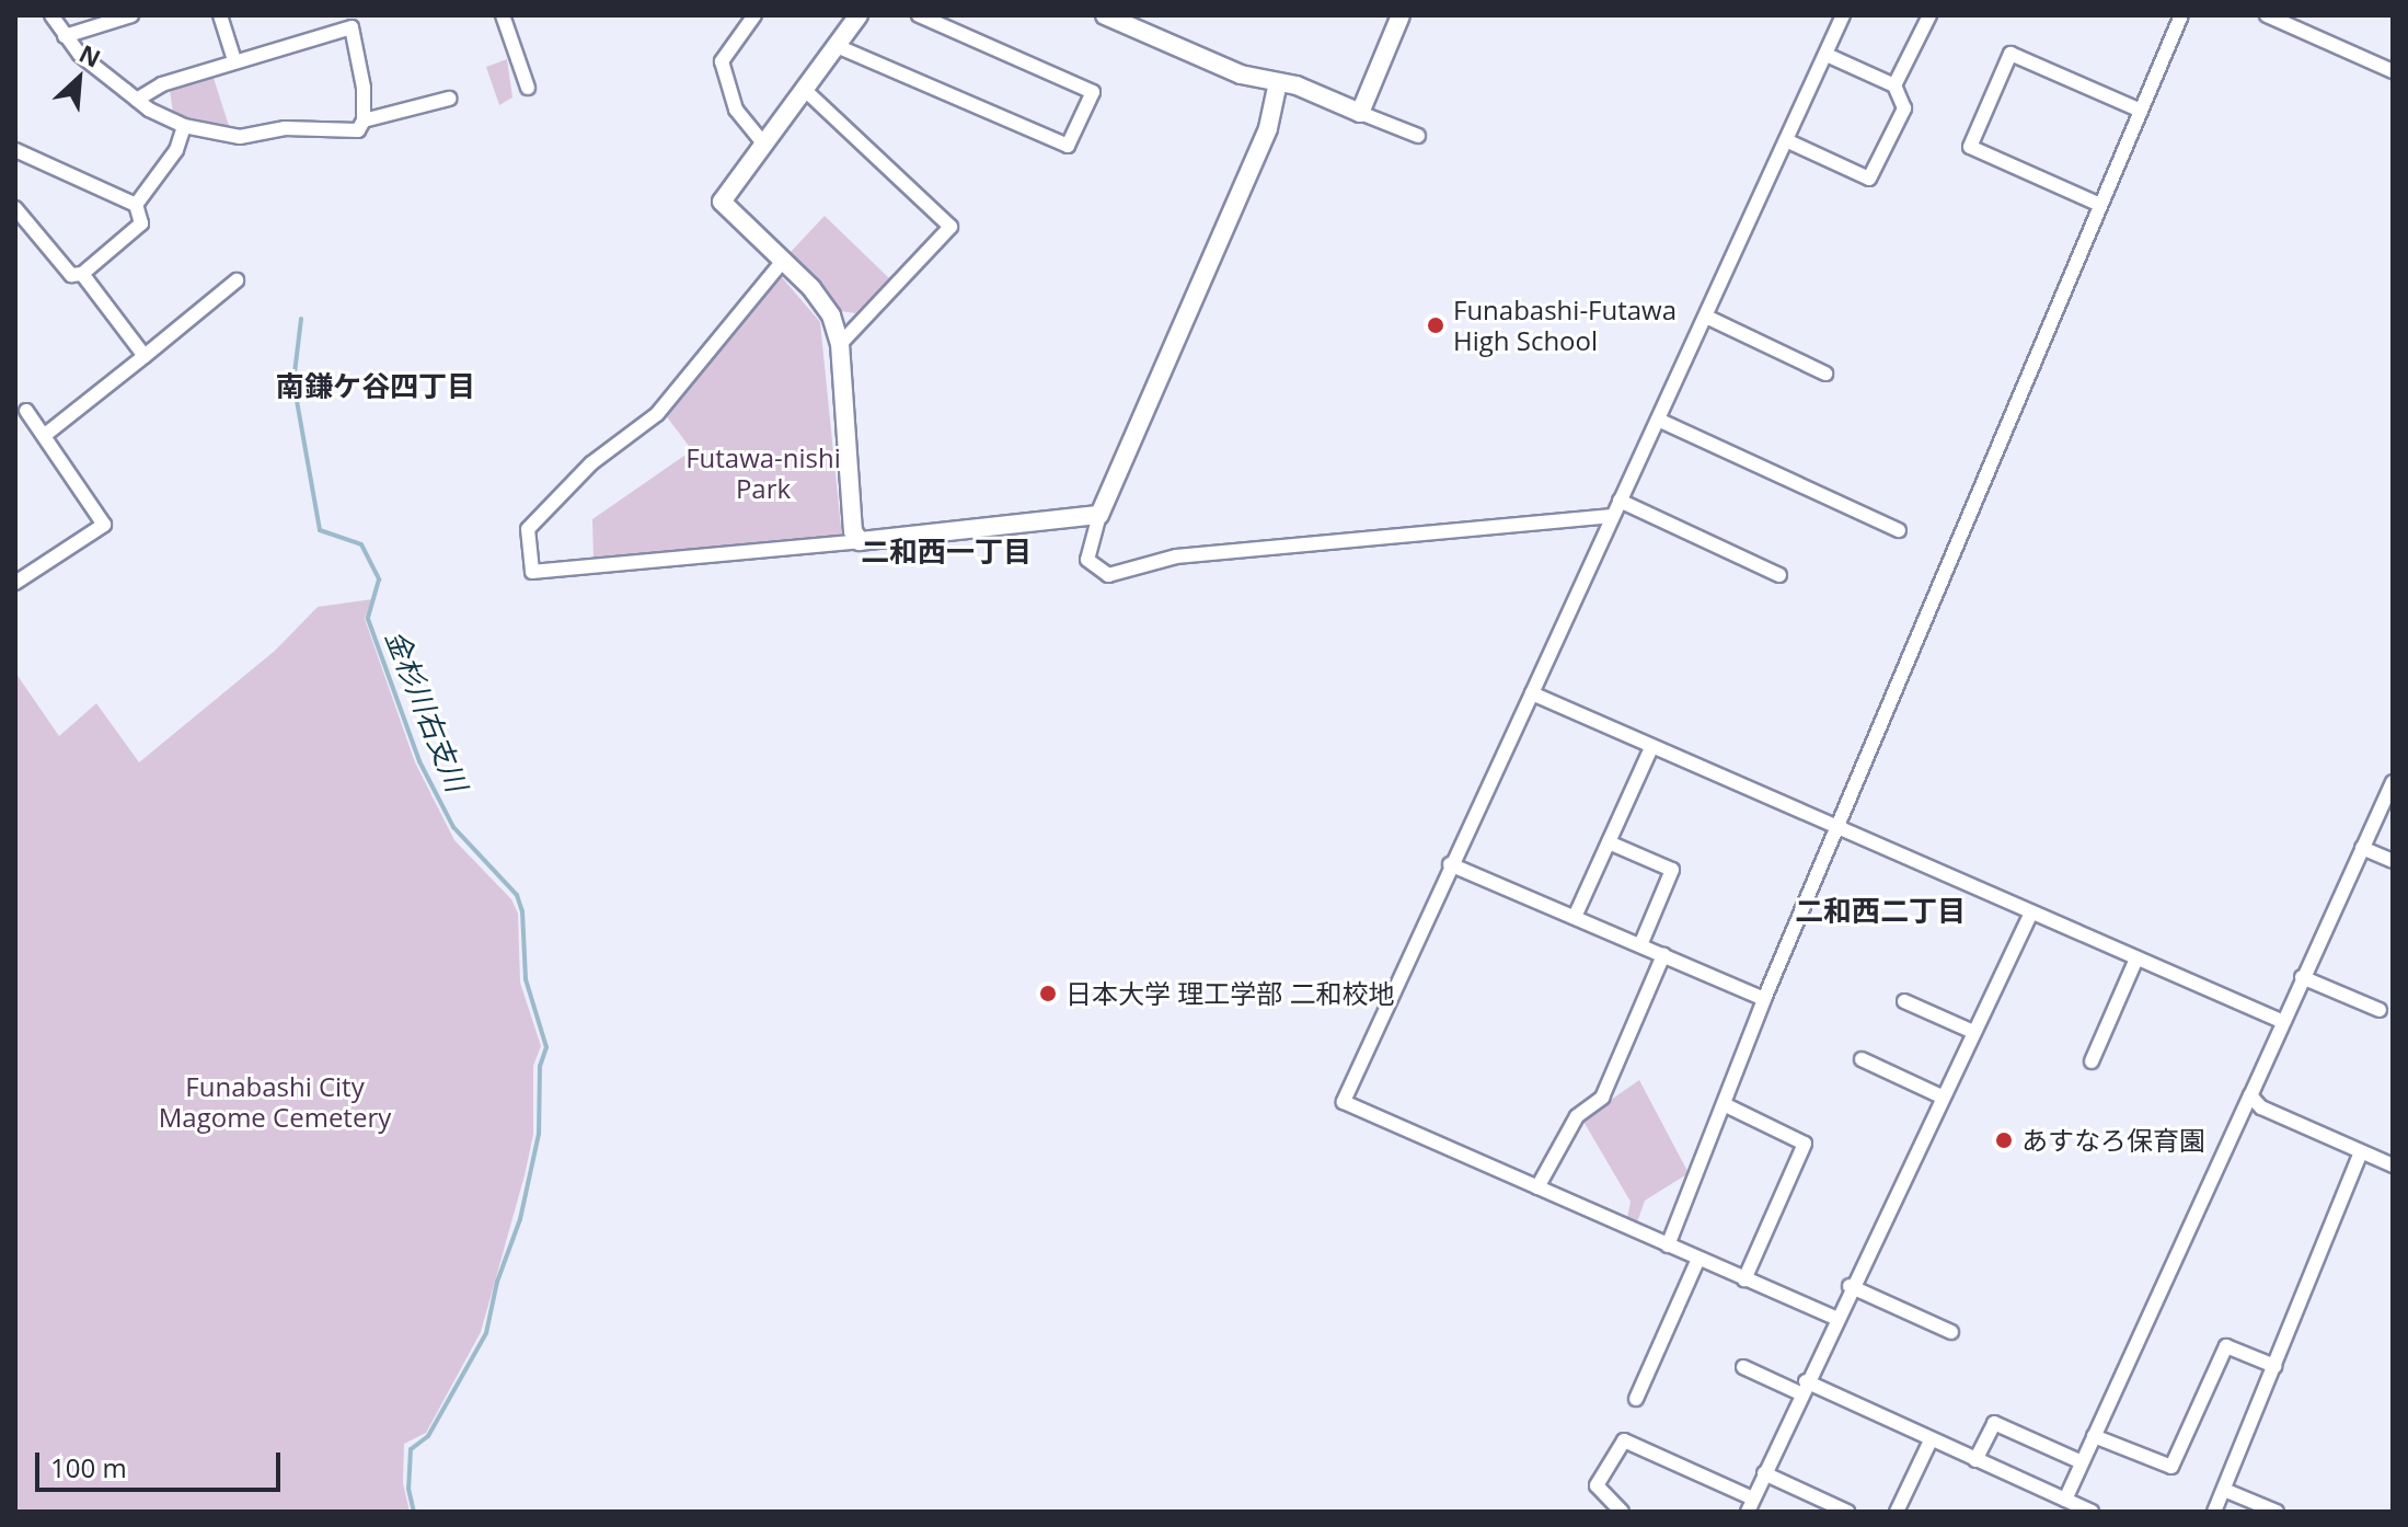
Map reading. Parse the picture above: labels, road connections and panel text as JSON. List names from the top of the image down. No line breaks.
{"districts":["南鎌ケ谷四丁目","二和西一丁目","二和西二丁目"],"water":["金杉川右支川"],"parks":["Futawa-nishi Park","Funabashi City Magome Cemetery"],"places":["Funabashi-Futawa High School","日本大学 理工学部 二和校地","あすなろ保育園"],"scale_bar":"100 m","north":"top right"}
